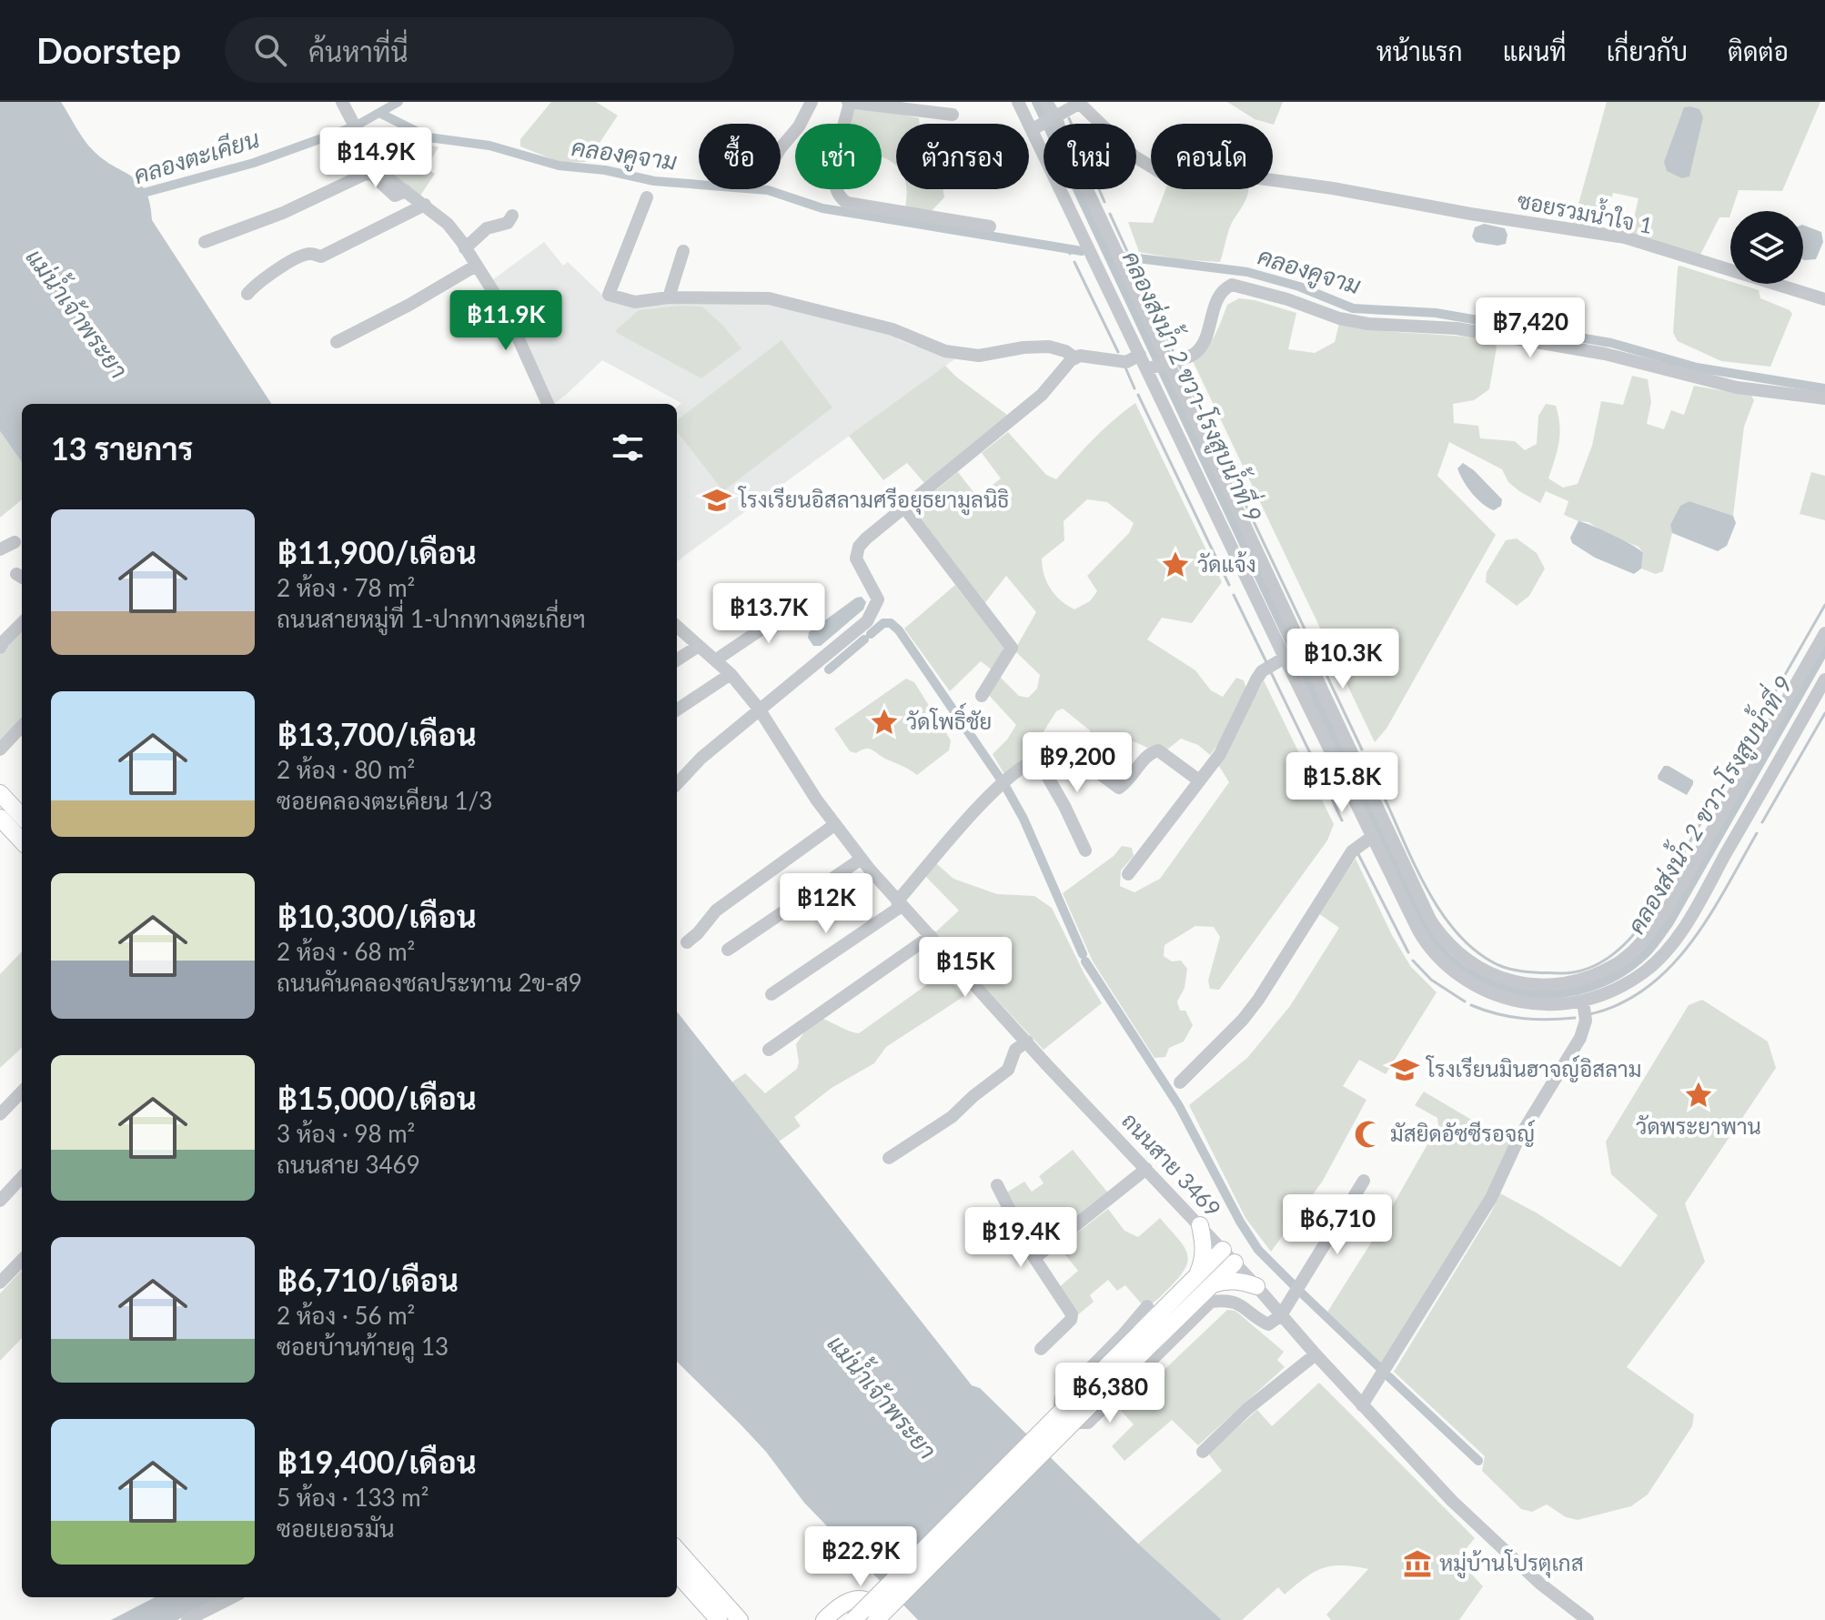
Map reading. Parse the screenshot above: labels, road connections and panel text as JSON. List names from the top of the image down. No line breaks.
{"streets":{"street":["ซอยรวมน้ำใจ 1","ถนนสาย 3469"]},"water":["คลองคูจาม","คลองตะเคียน","แม่น้ำเจ้าพระยา","คลองส่งน้ำ 2 ขวา-โรงสูบน้ำที่ 9"],"places":{"school or university":["โรงเรียนอิสลามศรีอยุธยามูลนิธิ","โรงเรียนมินฮาจญ์อิสลาม"],"place":["วัดแจ้ง","วัดโพธิ์ชัย","วัดพระยาพาน"],"mosque":["มัสยิดอัซซีรอจญ์"],"museum":["หมู่บ้านโปรตุเกส"]},"page":{"header":"Doorstep","search":"ค้นหาที่นี่","nav":["หน้าแรก","แผนที่","เกี่ยวกับ","ติดต่อ"],"chip":["ซื้อ","เช่า","ตัวกรอง","ใหม่","คอนโด"],"price":["฿14.9K","฿11.9K","฿7,420","฿13.7K","฿10.3K","฿9,200","฿15.8K","฿12K","฿15K","฿6,710","฿19.4K","฿6,380","฿22.9K"],"heading":"13 รายการ","list":[{"name":"฿11,900/เดือน","note":"2 ห้อง · 78 m² · ถนนสายหมู่ที่ 1-ปากทางตะเกี่ยฯ"},{"name":"฿13,700/เดือน","note":"2 ห้อง · 80 m² · ซอยคลองตะเคียน 1/3"},{"name":"฿10,300/เดือน","note":"2 ห้อง · 68 m² · ถนนคันคลองชลประทาน 2ข-ส9"},{"name":"฿15,000/เดือน","note":"3 ห้อง · 98 m² · ถนนสาย 3469"},{"name":"฿6,710/เดือน","note":"2 ห้อง · 56 m² · ซอยบ้านท้ายคู 13"},{"name":"฿19,400/เดือน","note":"5 ห้อง · 133 m² · ซอยเยอรมัน"}]}}
